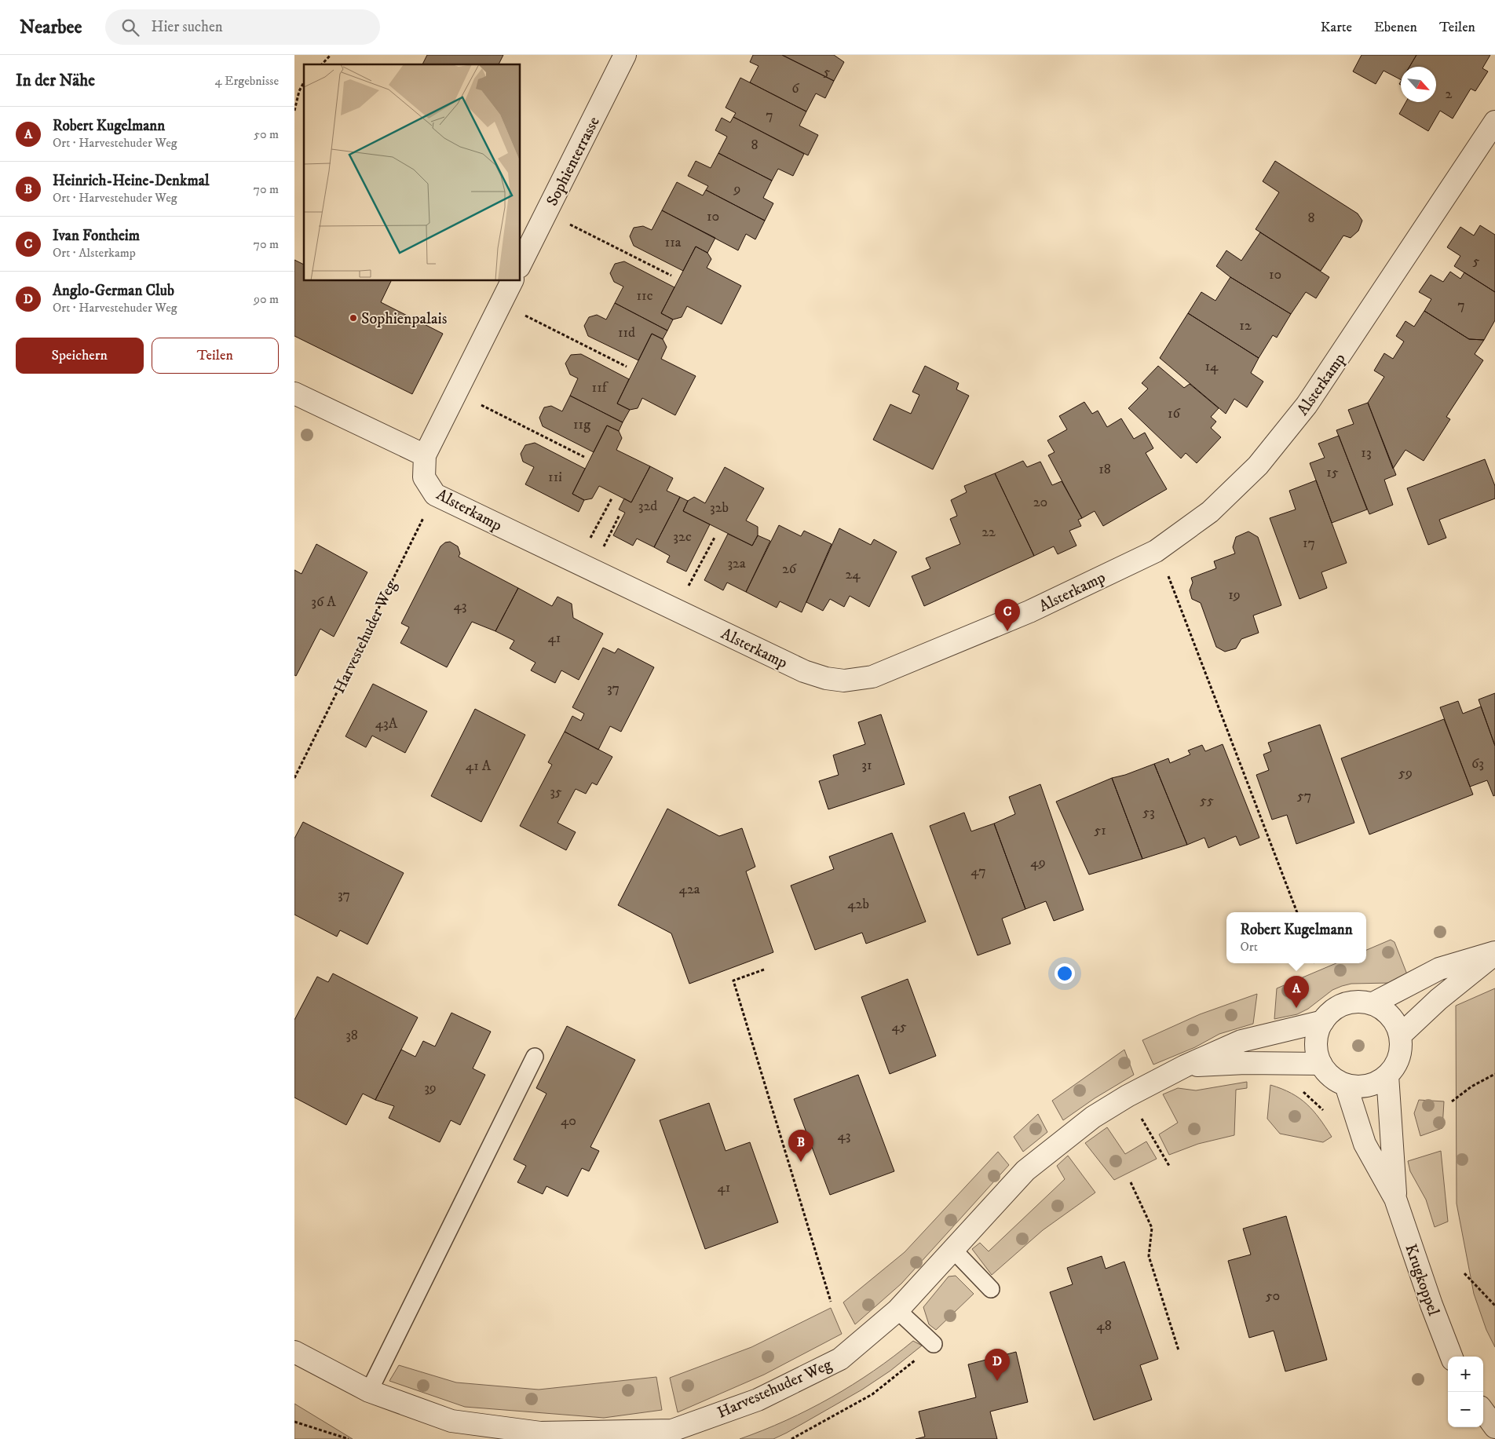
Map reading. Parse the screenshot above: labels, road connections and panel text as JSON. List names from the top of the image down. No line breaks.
{"streets":{"street":["Sophienterrasse","Alsterkamp","Harvestehuder Weg","Krugkoppel"]},"crossings":[["Alsterkamp","Harvestehuder Weg"],["Harvestehuder Weg","Krugkoppel"]],"places":["Sophienpalais"],"house_numbers":["5","6","2","7","8","9","10","8","11a","5","10","11c","7","12","11d","14","11f","16","11g","13","18","15","11i","20","32d","32b","22","32c","17","32a","26","24","19","36 A","43","41","37","43A","63","31","41 A","59","35","57","55","53","51","49","47","42a","37","42b","45","38","39","40","43","41","50","48"],"north":"bottom right","page":{"header":"Nearbee","search":"Hier suchen","nav":["Karte","Ebenen","Teilen"],"heading":["In der Nähe","4 Ergebnisse"],"list":[{"mark":"A","name":"Robert Kugelmann","note":"Ort · Harvestehuder Weg","value":"50 m"},{"mark":"B","name":"Heinrich-Heine-Denkmal","note":"Ort · Harvestehuder Weg","value":"70 m"},{"mark":"C","name":"Ivan Fontheim","note":"Ort · Alsterkamp","value":"70 m"},{"mark":"D","name":"Anglo-German Club","note":"Ort · Harvestehuder Weg","value":"90 m"}],"buttons":["Speichern","Teilen"],"pins":["C","A","B","D"],"popup":["Robert Kugelmann","Ort"],"map_buttons":["+","−"]}}
